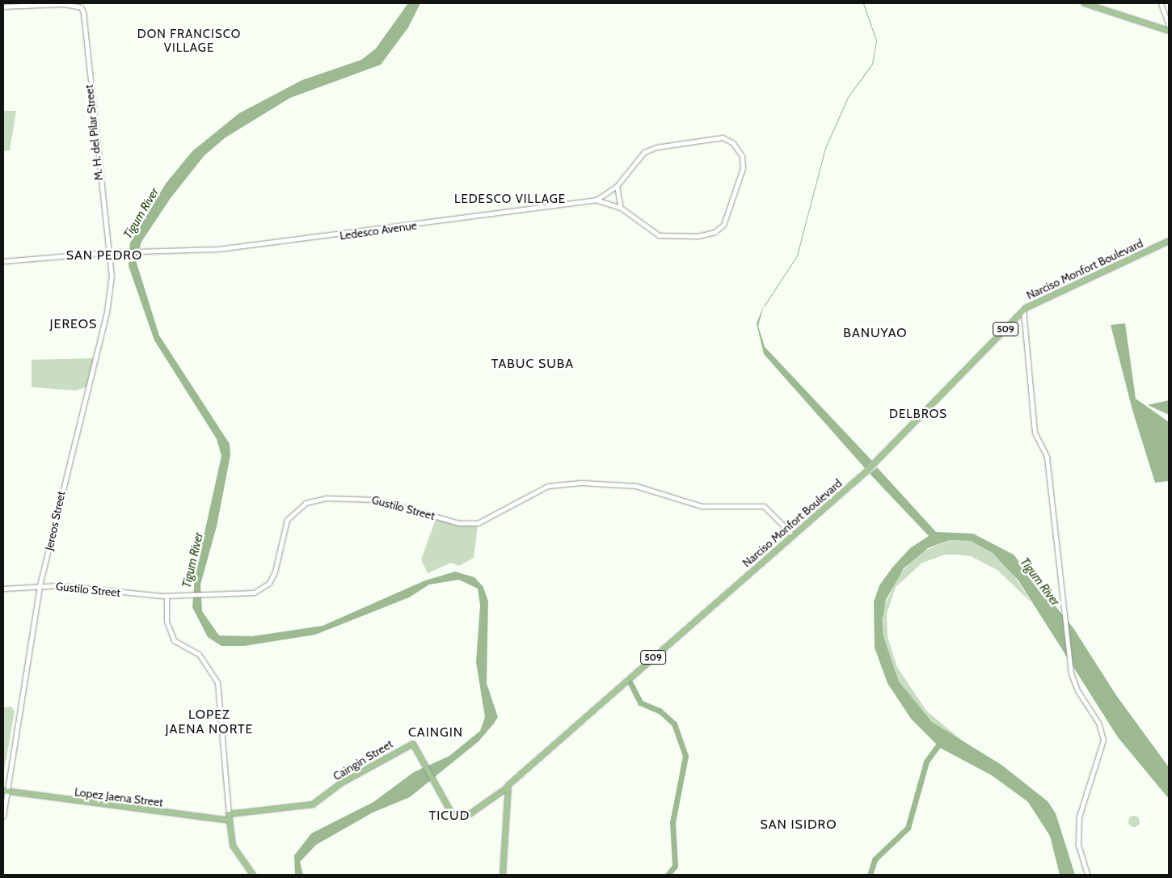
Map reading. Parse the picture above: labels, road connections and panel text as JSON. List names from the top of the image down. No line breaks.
{"streets":{"main road":["Narciso Monfort Boulevard","509","Caingin Street","Lopez Jaena Street"],"street":["M. H. del Pilar Street","Ledesco Avenue","Gustilo Street","Jereos Street"]},"crossings":[["M. H. del Pilar Street","Ledesco Avenue"],["M. H. del Pilar Street","Jereos Street"],["Ledesco Avenue","Jereos Street"],["Narciso Monfort Boulevard","Gustilo Street"],["Narciso Monfort Boulevard","Caingin Street"],["Gustilo Street","Jereos Street"],["Jereos Street","Lopez Jaena Street"]],"districts":["DON FRANCISCO VILLAGE","LEDESCO VILLAGE","SAN PEDRO","JEREOS","BANUYAO","TABUC SUBA","DELBROS","LOPEZ JAENA NORTE","CAINGIN","TICUD","SAN ISIDRO"],"water":["Tigum River"]}
